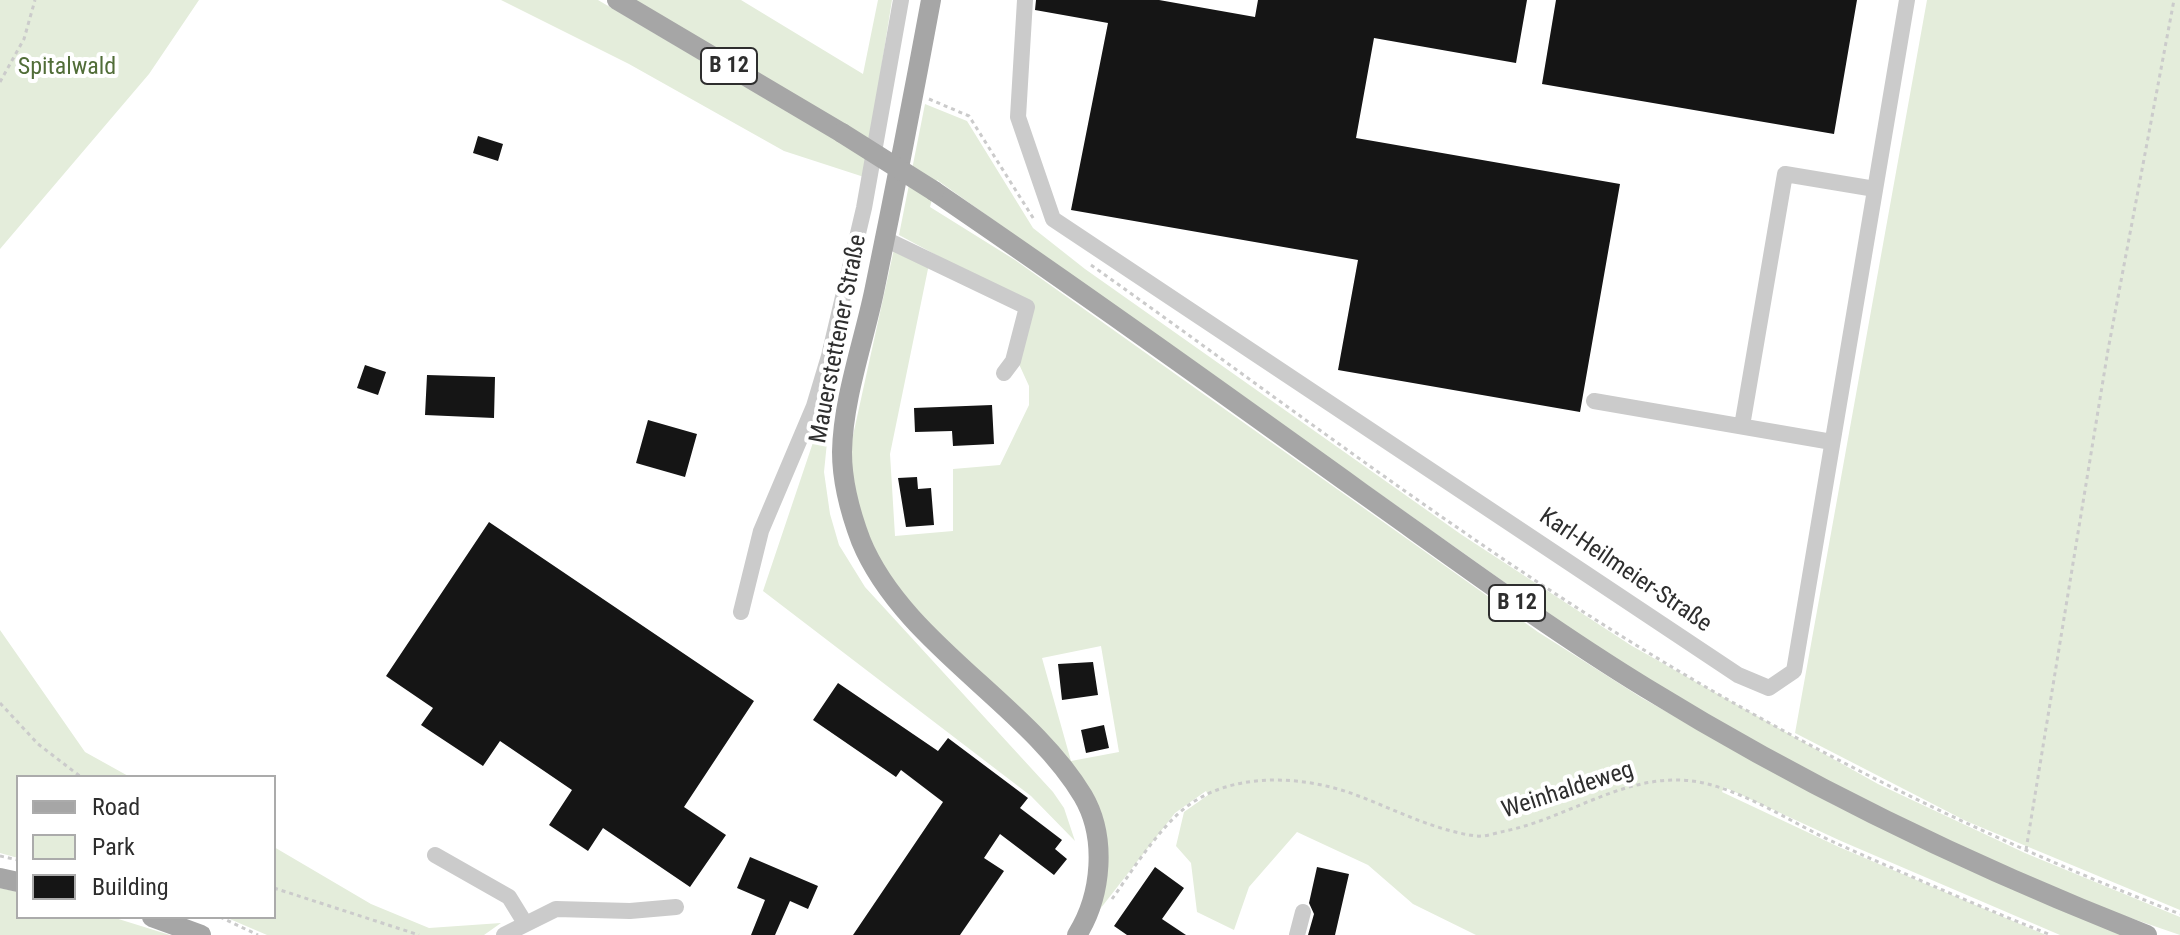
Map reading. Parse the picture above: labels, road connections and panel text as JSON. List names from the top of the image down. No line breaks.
{"streets":{"main road":["B 12","Mauerstettener Straße"],"street":["Karl-Heilmeier-Straße"],"path":["Weinhaldeweg"]},"parks":["Spitalwald"],"legend":["Road","Park","Building"]}
